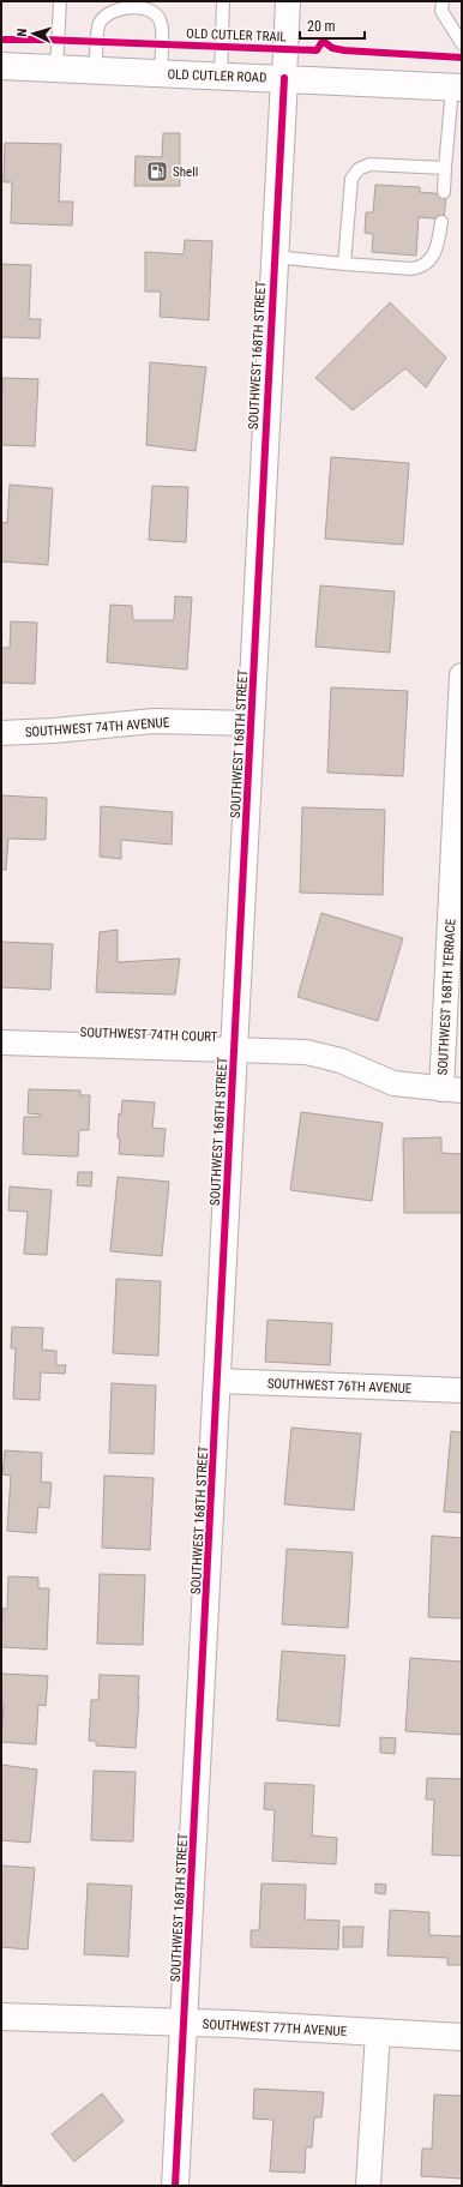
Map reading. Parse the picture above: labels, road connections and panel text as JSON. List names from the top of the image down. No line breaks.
{"streets":{"street":["OLD CUTLER ROAD","SOUTHWEST 168TH STREET","SOUTHWEST 74TH AVENUE","SOUTHWEST 168TH TERRACE","SOUTHWEST 74TH COURT","SOUTHWEST 76TH AVENUE","SOUTHWEST 77TH AVENUE"],"cycle path":["OLD CUTLER TRAIL"]},"crossings":[["OLD CUTLER ROAD","SOUTHWEST 168TH STREET"],["SOUTHWEST 168TH STREET","SOUTHWEST 74TH AVENUE"],["SOUTHWEST 168TH STREET","SOUTHWEST 74TH COURT"],["SOUTHWEST 168TH STREET","SOUTHWEST 76TH AVENUE"],["SOUTHWEST 168TH STREET","SOUTHWEST 77TH AVENUE"],["SOUTHWEST 168TH TERRACE","SOUTHWEST 74TH COURT"]],"places":{"fuel station":["Shell"]},"scale_bar":"20 m","north":"left"}
